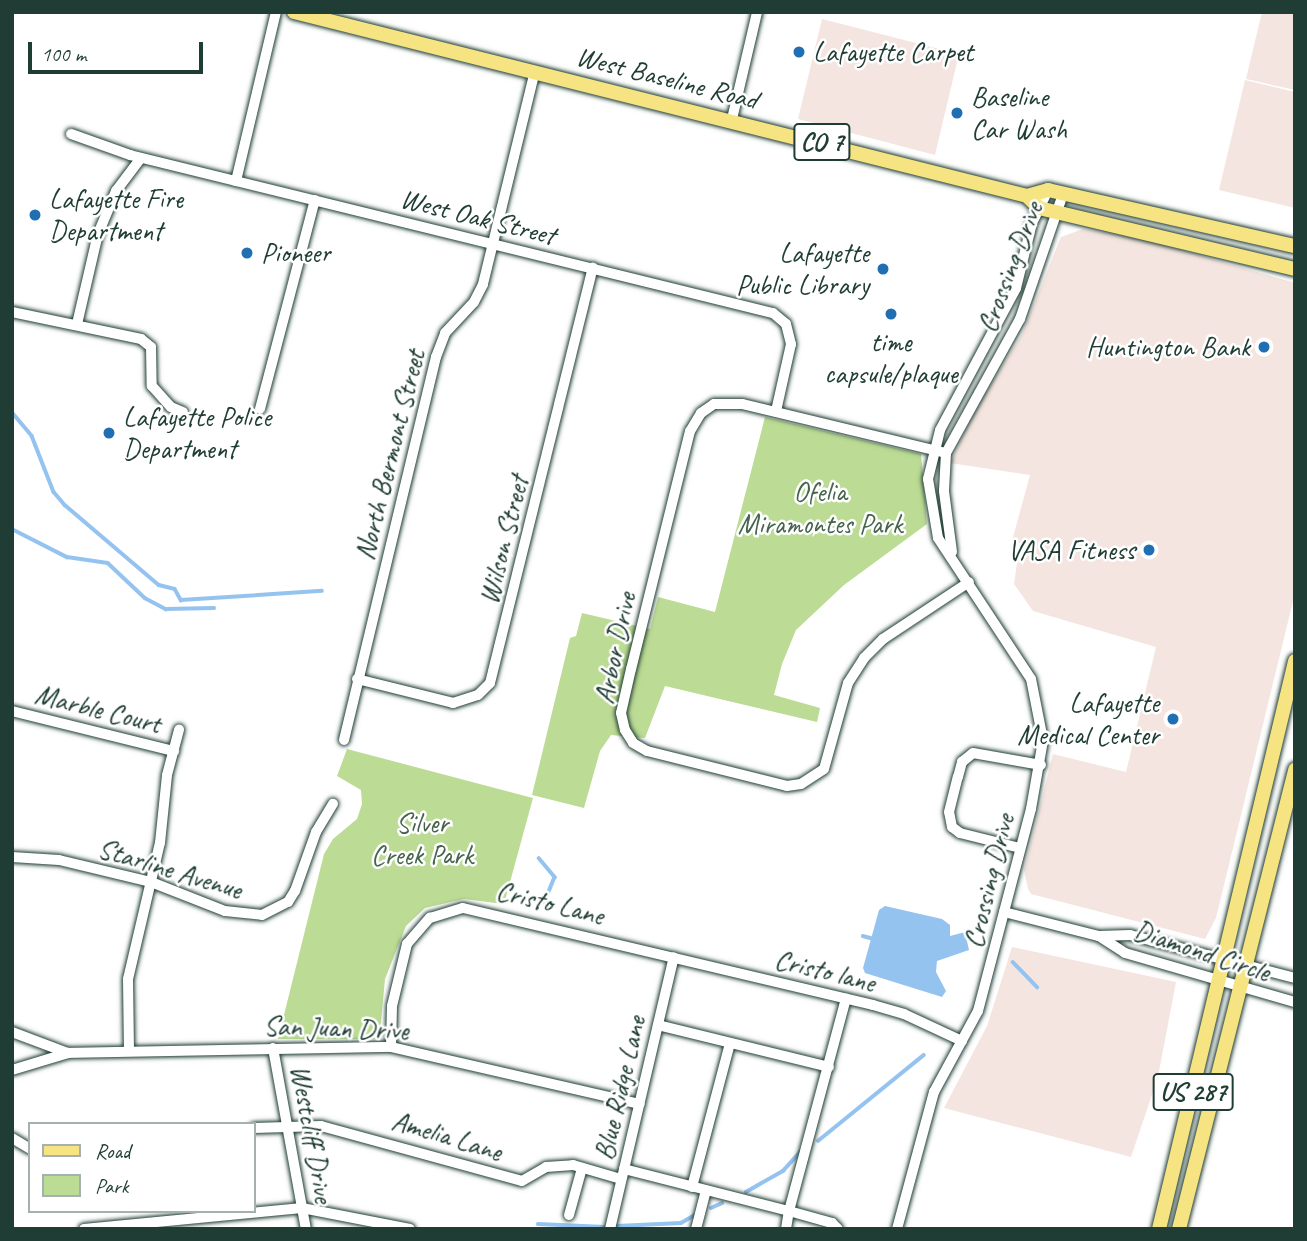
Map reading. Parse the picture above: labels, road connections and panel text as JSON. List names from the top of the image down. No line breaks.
{"streets":{"main road":["West Baseline Road","CO 7","US 287"],"street":["West Oak Street","Crossing Drive","North Bermont Street","Wilson Street","Arbor Drive","Marble Court","Starline Avenue","Cristo Lane","Diamond Circle","Cristo lane","San Juan Drive","Blue Ridge Lane","Westcliff Drive","Amelia Lane"]},"crossings":[["West Baseline Road","North Bermont Street"],["West Oak Street","North Bermont Street"],["West Oak Street","Wilson Street"],["West Oak Street","Arbor Drive"],["Crossing Drive","Arbor Drive"],["Crossing Drive","Diamond Circle"],["Crossing Drive","Cristo lane"],["North Bermont Street","Wilson Street"],["Cristo Lane","Cristo lane"],["Cristo Lane","San Juan Drive"],["Cristo Lane","Blue Ridge Lane"],["Diamond Circle","US 287"],["Cristo lane","Blue Ridge Lane"],["San Juan Drive","Blue Ridge Lane"],["San Juan Drive","Westcliff Drive"],["Blue Ridge Lane","Amelia Lane"],["Westcliff Drive","Amelia Lane"]],"parks":["Ofelia Miramontes Park","Silver Creek Park"],"places":["Lafayette Carpet","Baseline Car Wash","Lafayette Fire Department","Pioneer","Lafayette Public Library","time capsule/plaque","Huntington Bank","Lafayette Police Department","VASA Fitness","Lafayette Medical Center"],"legend":["Road","Park"],"scale_bar":"100 m"}
